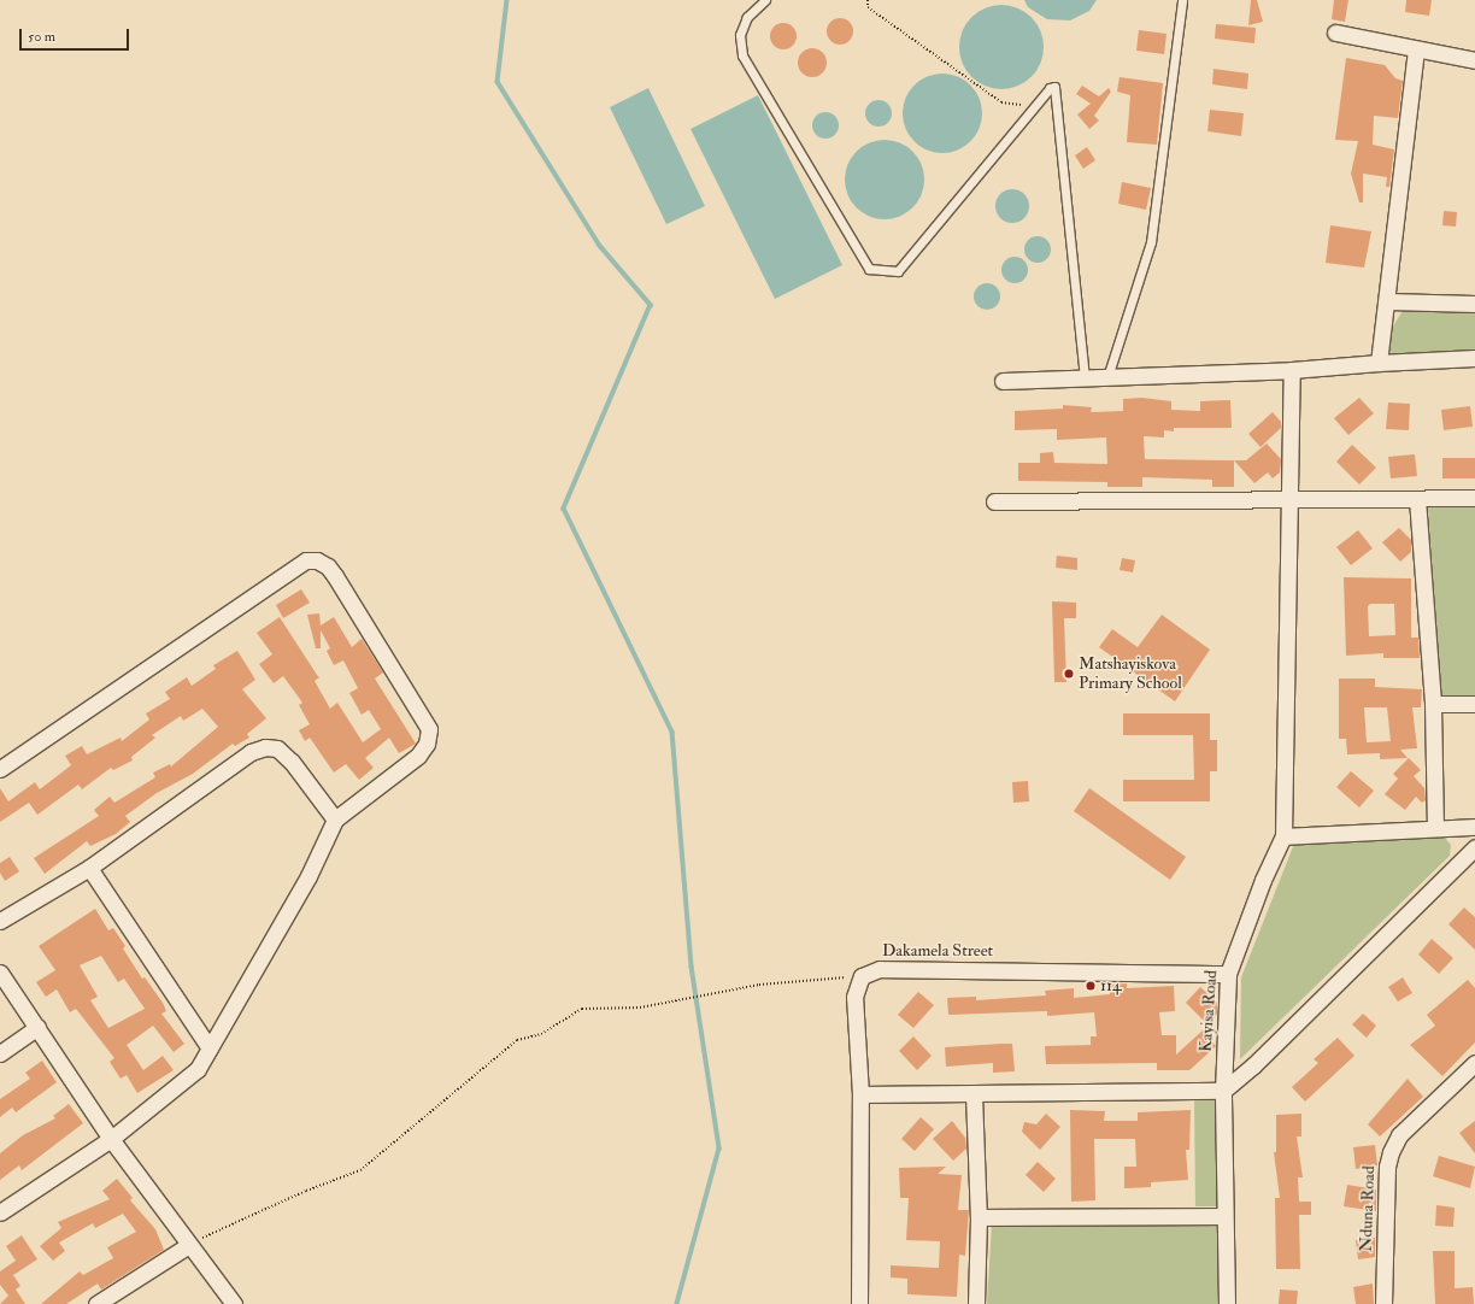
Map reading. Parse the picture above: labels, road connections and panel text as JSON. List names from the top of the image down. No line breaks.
{"streets":{"street":["Dakamela Street","Kayisa Road","Nduna Road"]},"crossings":[["Dakamela Street","Kayisa Road"]],"places":["Matshayiskova Primary School","114"],"scale_bar":"50 m"}
